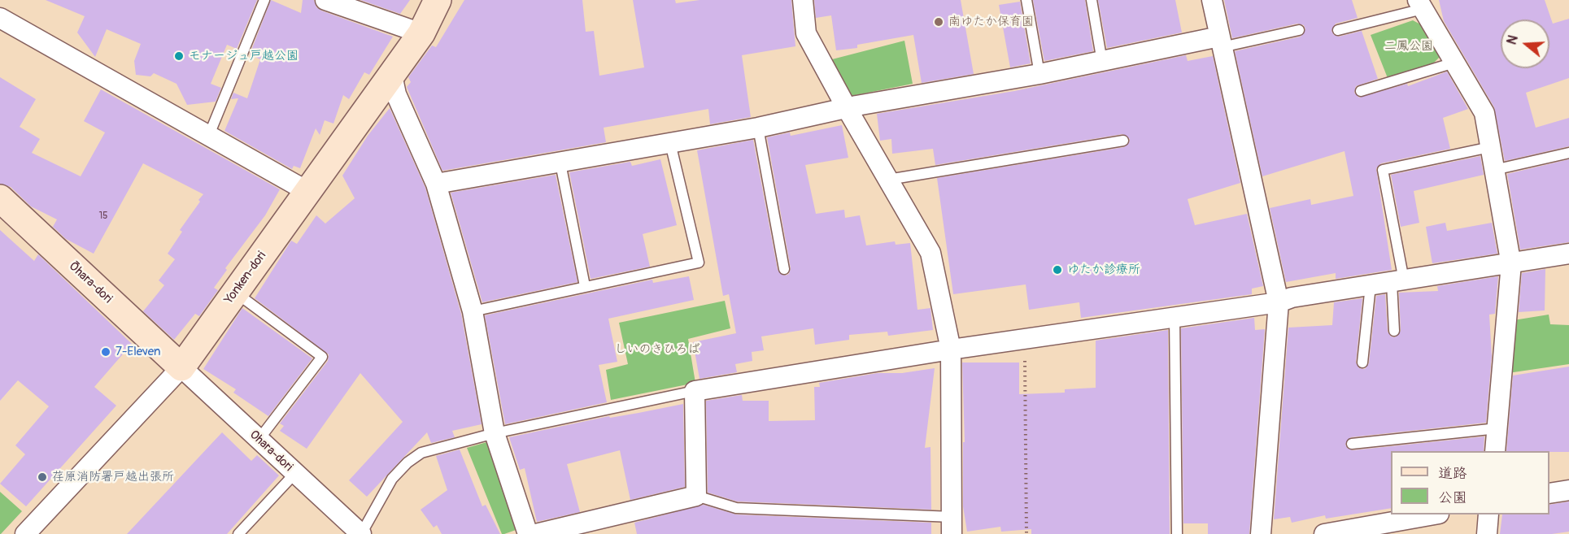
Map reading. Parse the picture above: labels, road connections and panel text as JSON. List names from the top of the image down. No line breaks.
{"streets":{"street":["Yonken-dori","Ōhara-dori","Ohara-dori"]},"crossings":[["Yonken-dori","Ōhara-dori"],["Yonken-dori","Ohara-dori"],["Ōhara-dori","Ohara-dori"]],"parks":["二鳳公園","しいのきひろば"],"places":["南ゆたか保育園","モナージュ戸越公園","ゆたか診療所","7-Eleven","荏原消防署戸越出張所"],"house_numbers":["15"],"legend":["道路","公園"],"north":"left"}
